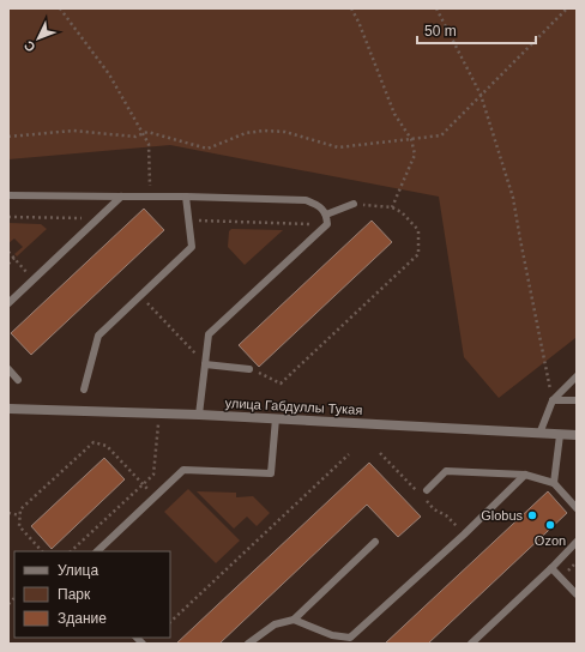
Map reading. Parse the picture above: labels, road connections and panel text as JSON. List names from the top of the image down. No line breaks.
{"streets":{"street":["улица Габдуллы Тукая"]},"places":["Globus","Ozon"],"legend":["Улица","Парк","Здание"],"scale_bar":"50 m","north":"bottom left"}
